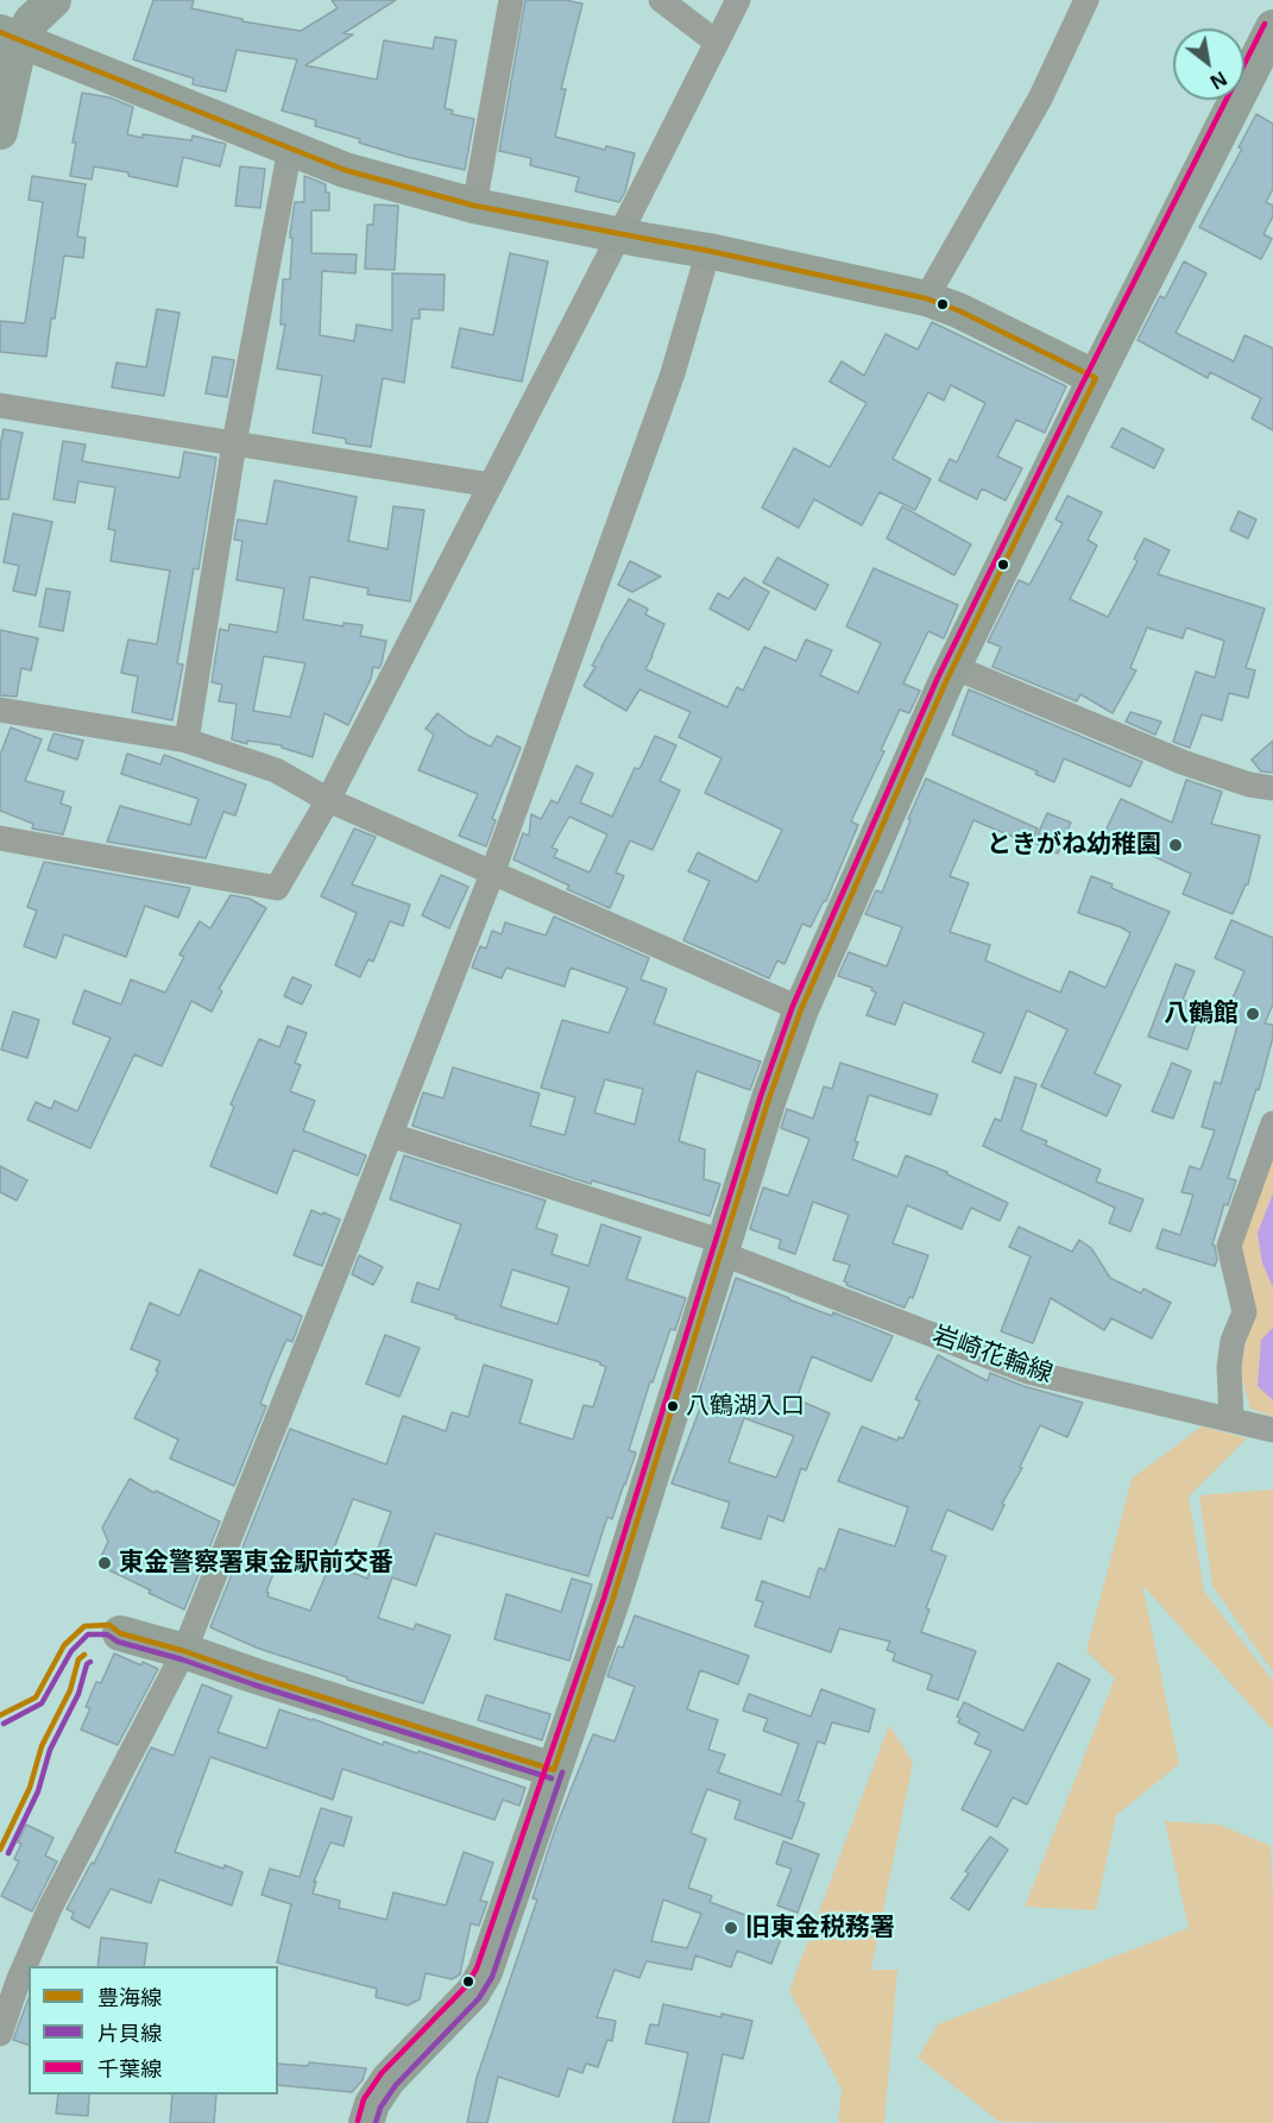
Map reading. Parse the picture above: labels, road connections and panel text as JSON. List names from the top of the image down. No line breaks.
{"streets":{"street":["岩崎花輪線"]},"places":["ときがね幼稚園","八鶴館","八鶴湖入口","東金警察署東金駅前交番","旧東金税務署"],"lines":["transit line 千葉線","transit line 豊海線","transit line 片貝線"],"legend":["豊海線","片貝線","千葉線"],"north":"bottom right"}
